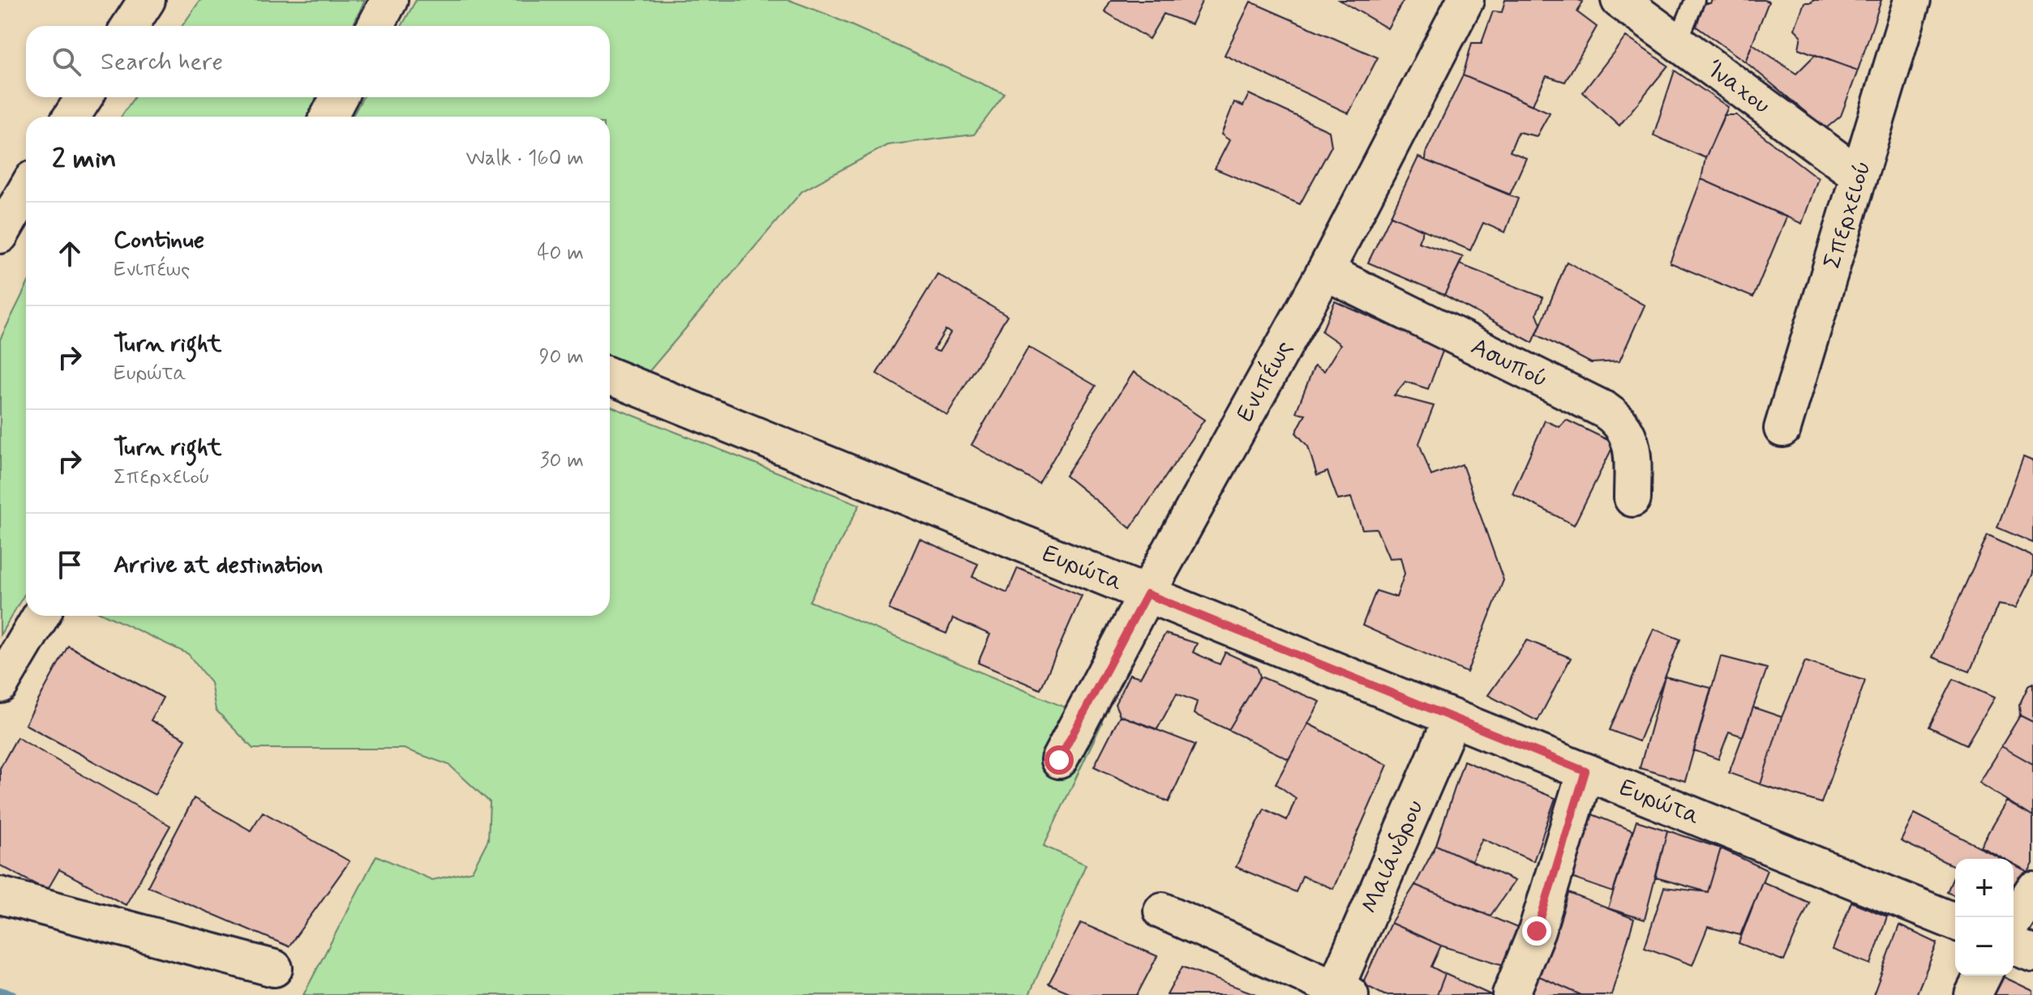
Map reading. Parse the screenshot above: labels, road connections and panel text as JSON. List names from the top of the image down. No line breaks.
{"streets":{"street":["Ίναχου","Σπερχειού","Ασωπού","Ενιπέως","Ευρώτα","Μαιάνδρου"]},"crossings":[["Ίναχου","Σπερχειού"],["Ασωπού","Ενιπέως"],["Ενιπέως","Ευρώτα"],["Ευρώτα","Μαιάνδρου"]],"page":{"search":"Search here","heading":["2 min","Walk · 160 m"],"list":[["Continue","Ενιπέως","40 m"],["Turn right","Ευρώτα","90 m"],["Turn right","Σπερχειού","30 m"],"Arrive at destination"],"map_buttons":["+","−"]}}
